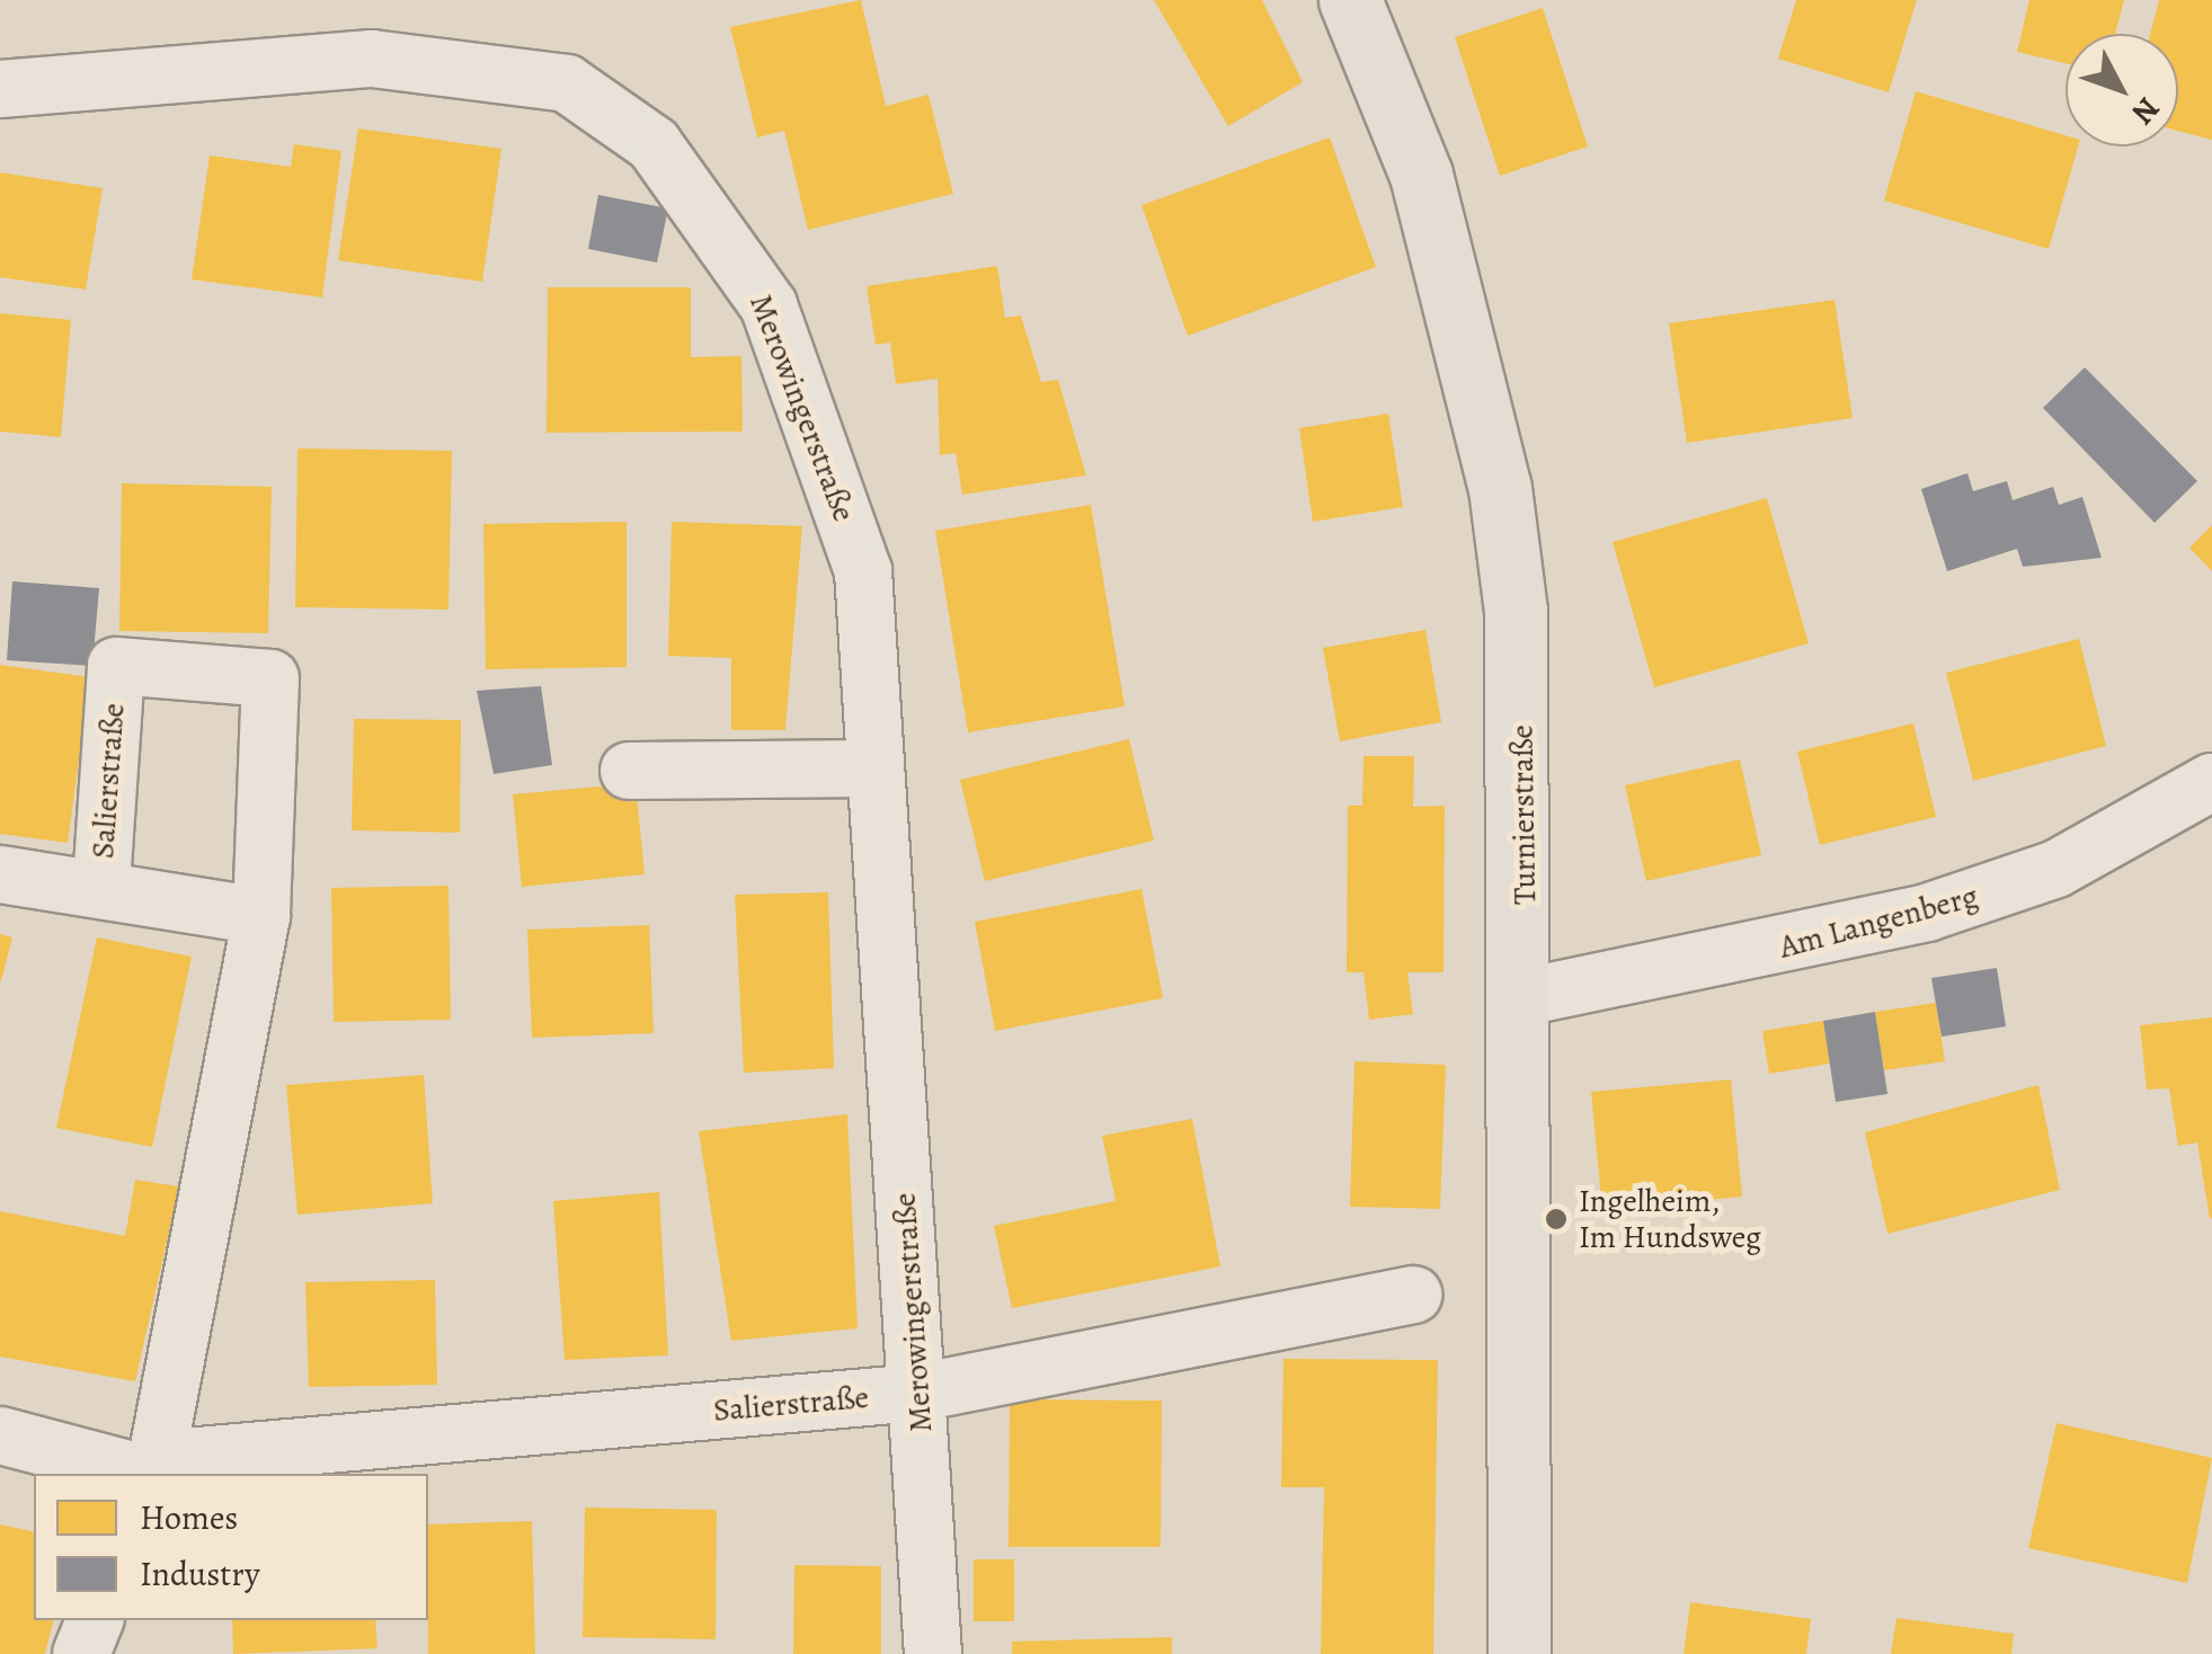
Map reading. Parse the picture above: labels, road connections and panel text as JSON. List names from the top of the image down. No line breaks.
{"streets":{"main road":["Turnierstraße"],"street":["Merowingerstraße","Salierstraße","Am Langenberg"]},"crossings":[["Merowingerstraße","Salierstraße"],["Turnierstraße","Am Langenberg"]],"places":["Ingelheim, Im Hundsweg"],"legend":["Homes","Industry"],"north":"bottom right"}
